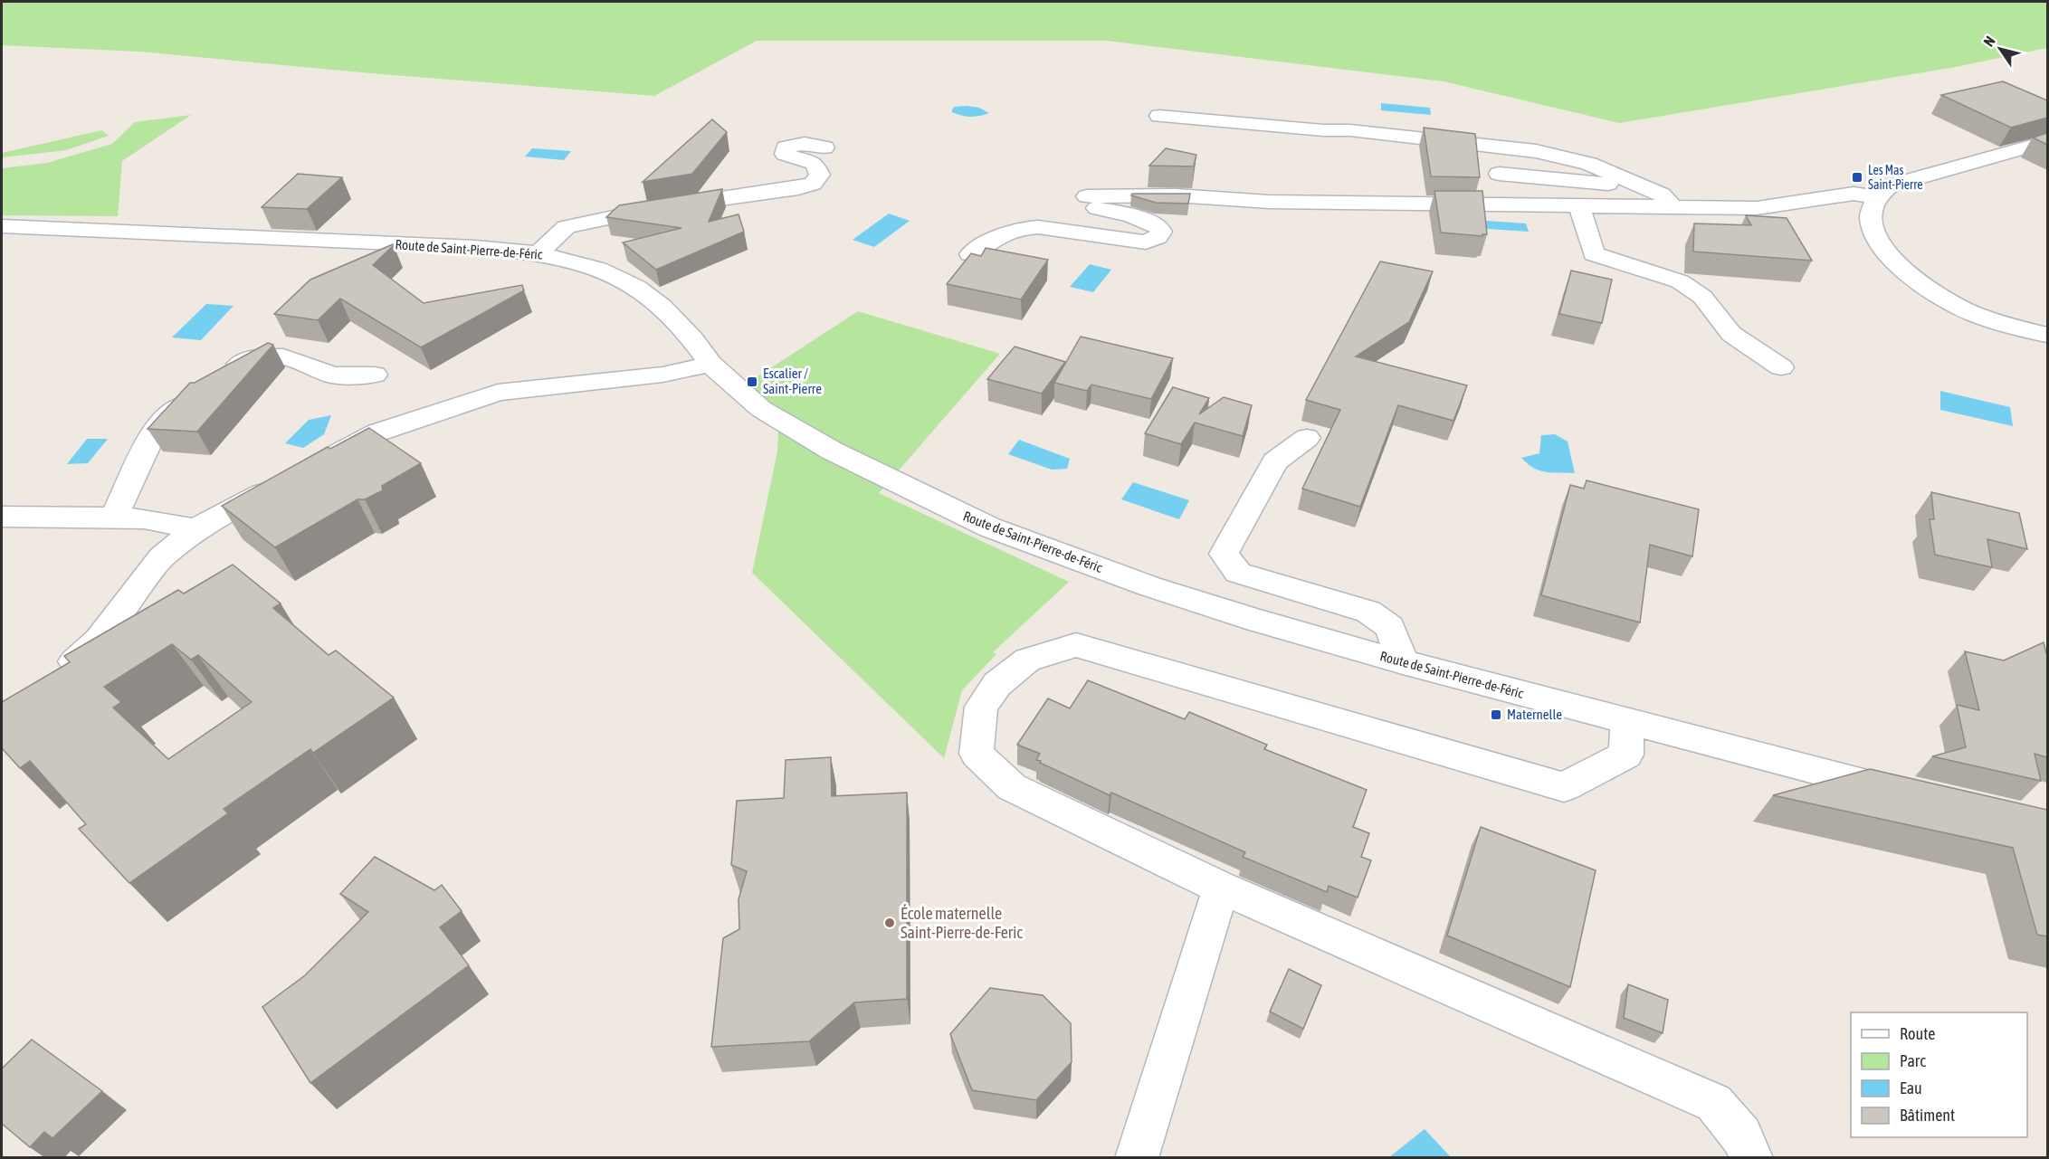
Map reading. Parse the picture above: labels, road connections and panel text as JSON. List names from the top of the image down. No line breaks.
{"streets":{"street":["Route de Saint-Pierre-de-Féric"]},"places":{"transit":["Les Mas Saint-Pierre","Escalier / Saint-Pierre","Maternelle"],"other":["École maternelle Saint-Pierre-de-Feric"]},"legend":["Route","Parc","Eau","Bâtiment"],"north":"top left"}
